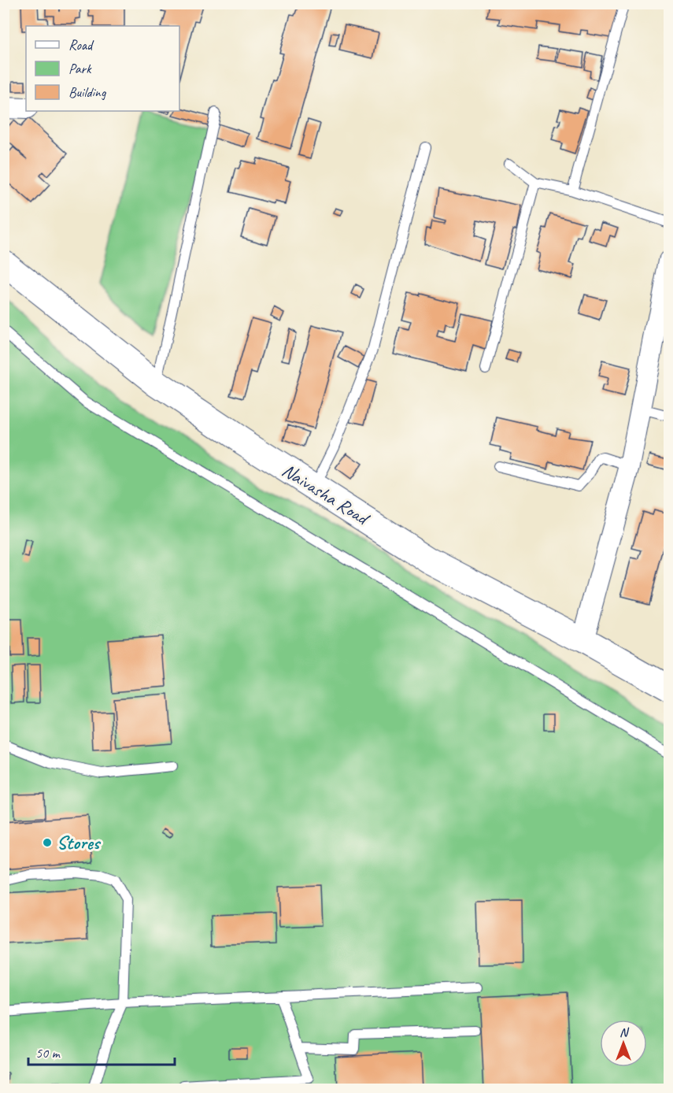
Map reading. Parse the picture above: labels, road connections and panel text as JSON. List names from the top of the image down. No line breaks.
{"streets":{"main road":["Naivasha Road"]},"places":["Stores"],"legend":["Road","Park","Building"],"scale_bar":"50 m","north":"top"}
